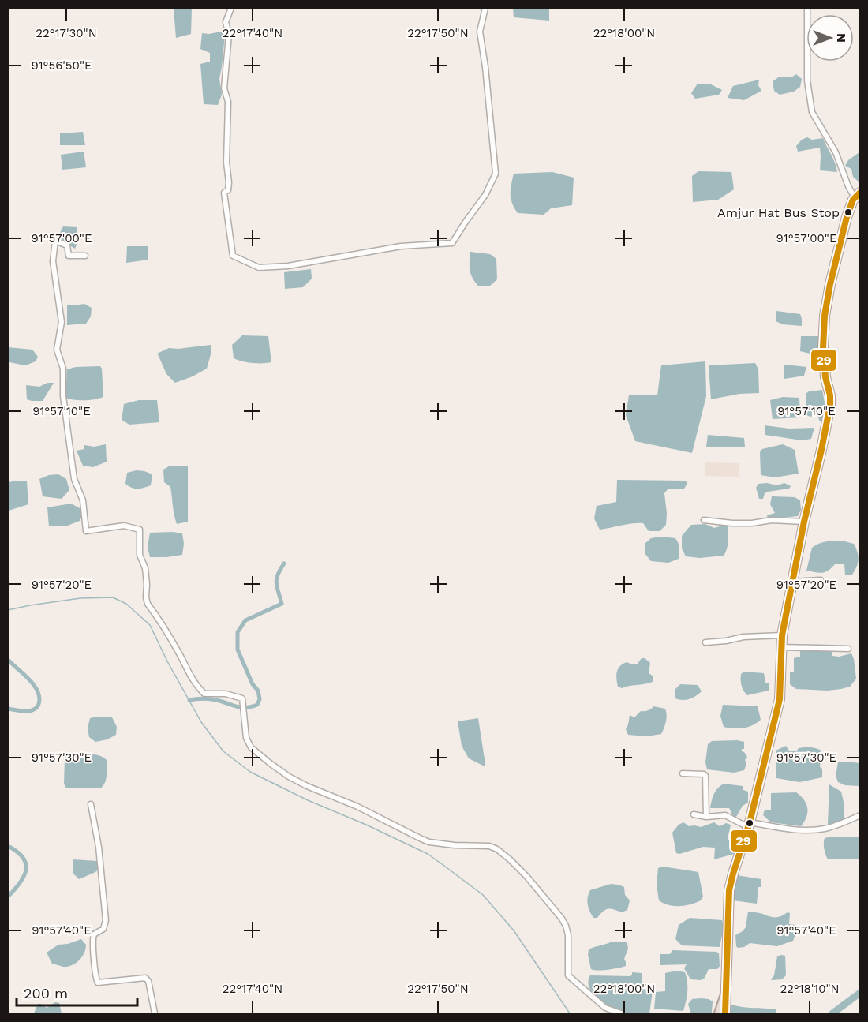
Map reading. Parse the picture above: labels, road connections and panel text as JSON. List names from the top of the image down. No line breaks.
{"places":["Amjur Hat Bus Stop"],"lines":["transit line 29"],"scale_bar":"200 m","north":"right","coordinates":["22°17'30\"N","22°17'40\"N","22°17'50\"N","22°18'00\"N","91°56'50\"E","91°57'00\"E","91°57'10\"E","91°57'20\"E","91°57'30\"E","91°57'40\"E","22°18'10\"N"]}
